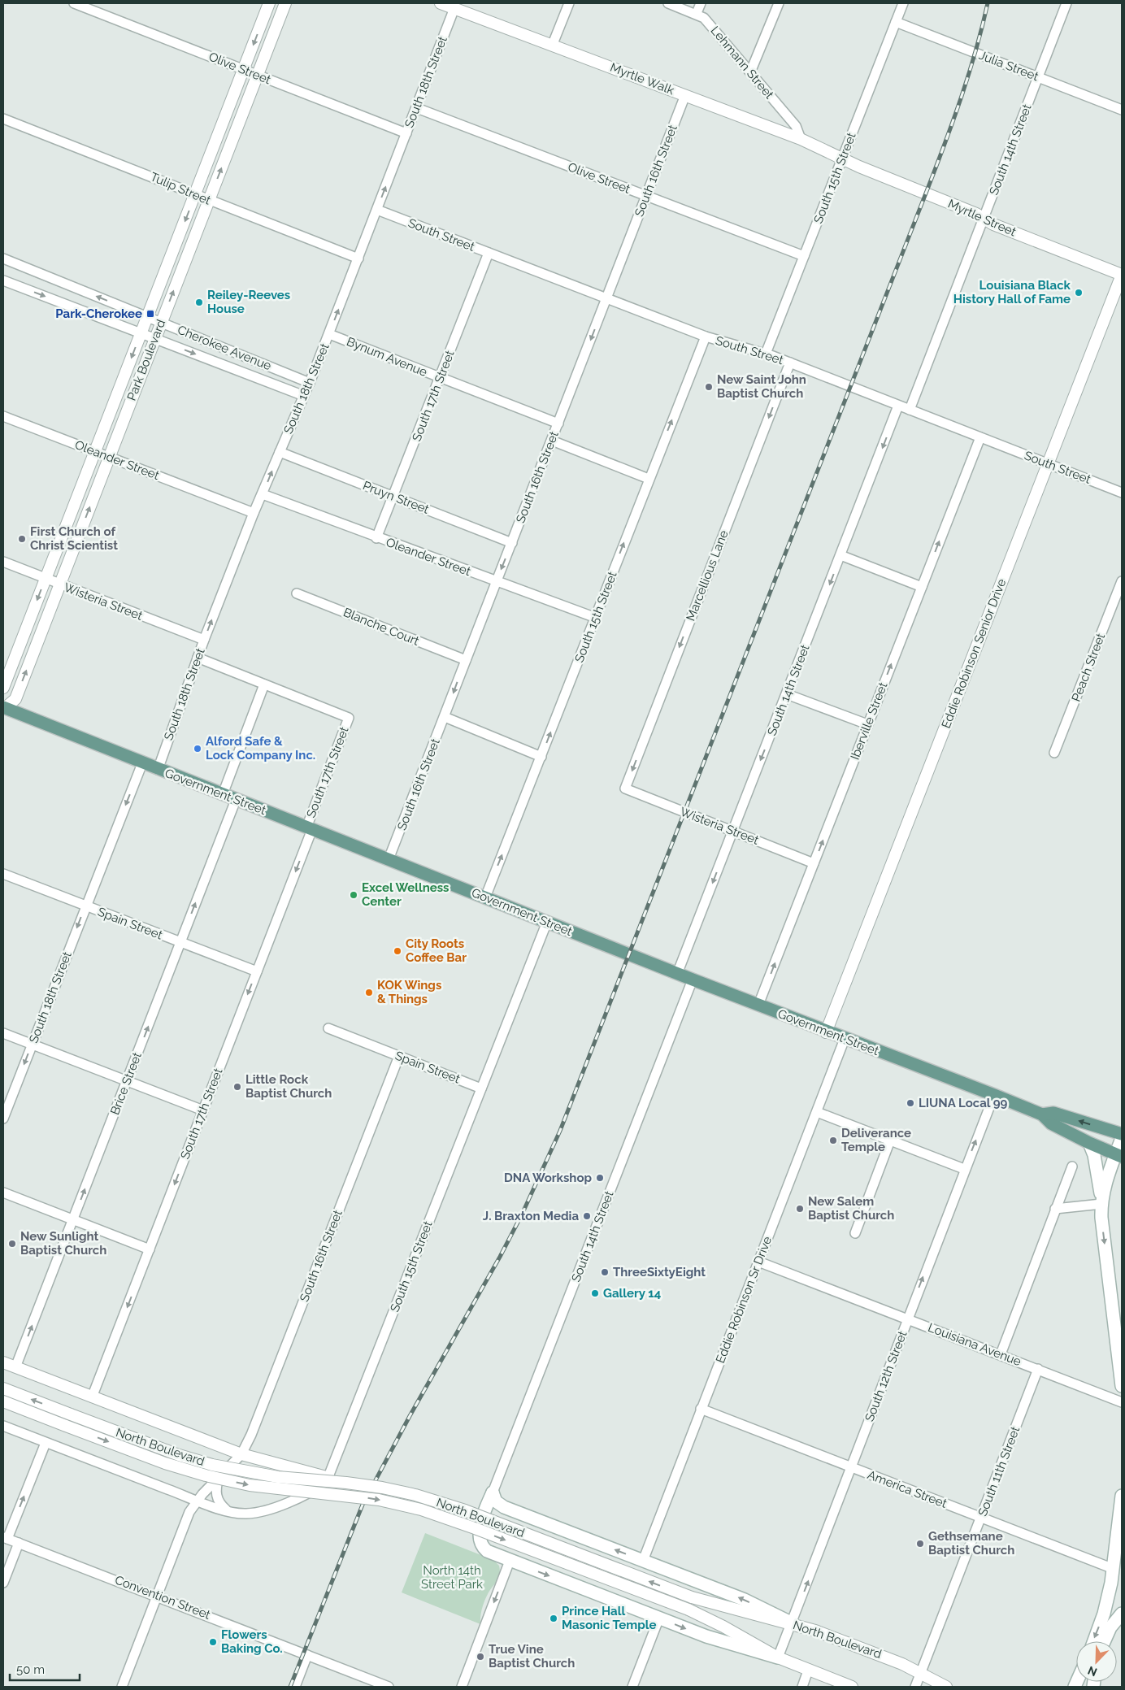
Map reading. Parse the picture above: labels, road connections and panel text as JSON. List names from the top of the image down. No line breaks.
{"streets":{"main road":["Government Street"],"street":["Lehmann Street","Julia Street","Olive Street","Myrtle Walk","South 18th Street","South 14th Street","South 16th Street","South 15th Street","Tulip Street","Myrtle Street","South Street","Cherokee Avenue","Bynum Avenue","Park Boulevard","South 17th Street","Oleander Street","Pruyn Street","Marcellious Lane","Wisteria Street","Blanche Court","Eddie Robinson Senior Drive","Peach Street","Iberville Street","Spain Street","Brice Street","Eddie Robinson Sr Drive","Louisiana Avenue","South 12th Street","North Boulevard","South 11th Street","America Street","Convention Street"]},"crossings":[["Lehmann Street","Myrtle Walk"],["Julia Street","South 14th Street"],["Julia Street","South 15th Street"],["Olive Street","South 18th Street"],["Olive Street","South 16th Street"],["Olive Street","South 15th Street"],["Olive Street","Park Boulevard"],["Myrtle Walk","South 18th Street"],["Myrtle Walk","South 16th Street"],["Myrtle Walk","South 15th Street"],["Myrtle Walk","Myrtle Street"],["South 18th Street","Tulip Street"],["South 18th Street","South Street"],["South 18th Street","Cherokee Avenue"],["South 18th Street","Bynum Avenue"],["South 18th Street","Oleander Street"],["South 18th Street","Pruyn Street"],["South 18th Street","Wisteria Street"],["South 18th Street","Government Street"],["South 18th Street","Spain Street"],["South 14th Street","Myrtle Street"],["South 14th Street","South Street"],["South 14th Street","Wisteria Street"],["South 14th Street","Government Street"],["South 16th Street","South Street"],["South 16th Street","Bynum Avenue"],["South 16th Street","Oleander Street"],["South 16th Street","Pruyn Street"],["South 16th Street","Blanche Court"],["South 16th Street","Government Street"],["South 16th Street","Spain Street"],["South 16th Street","North Boulevard"],["South 16th Street","Convention Street"],["South 15th Street","Myrtle Street"],["South 15th Street","South Street"],["South 15th Street","Oleander Street"],["South 15th Street","Government Street"],["South 15th Street","Spain Street"],["South 15th Street","North Boulevard"],["Tulip Street","Park Boulevard"],["Myrtle Street","Eddie Robinson Senior Drive"],["South Street","South 17th Street"],["South Street","Marcellious Lane"],["South Street","Eddie Robinson Senior Drive"],["South Street","Iberville Street"],["Cherokee Avenue","Park Boulevard"],["Bynum Avenue","South 17th Street"],["Park Boulevard","Oleander Street"],["Park Boulevard","Wisteria Street"],["Park Boulevard","Government Street"],["South 17th Street","Oleander Street"],["South 17th Street","Pruyn Street"],["South 17th Street","Government Street"],["South 17th Street","Spain Street"],["South 17th Street","North Boulevard"],["Marcellious Lane","Wisteria Street"],["Wisteria Street","Iberville Street"],["Eddie Robinson Senior Drive","Government Street"],["Iberville Street","Government Street"],["Government Street","Brice Street"],["Government Street","Eddie Robinson Sr Drive"],["Government Street","South 12th Street"],["Spain Street","Brice Street"],["Brice Street","North Boulevard"],["Eddie Robinson Sr Drive","Louisiana Avenue"],["Eddie Robinson Sr Drive","America Street"],["Louisiana Avenue","South 12th Street"],["Louisiana Avenue","South 11th Street"],["South 12th Street","North Boulevard"],["South 12th Street","America Street"],["North Boulevard","South 11th Street"],["South 11th Street","America Street"]],"one_way":["South 14th Street","South 15th Street","South 17th Street","Marcellious Lane","Iberville Street","Brice Street","South 12th Street"],"parks":["North 14th Street Park"],"places":{"other":["Louisiana Black History Hall of Fame","Reiley-Reeves House","New Saint John Baptist Church","First Church of Christ Scientist","Alford Safe & Lock Company Inc.","Excel Wellness Center","City Roots Coffee Bar","KOK Wings & Things","Little Rock Baptist Church","LIUNA Local 99","Deliverance Temple","DNA Workshop","New Salem Baptist Church","J. Braxton Media","New Sunlight Baptist Church","ThreeSixtyEight","Gallery 14","Gethsemane Baptist Church","Prince Hall Masonic Temple","Flowers Baking Co.","True Vine Baptist Church"],"transit":["Park-Cherokee"]},"scale_bar":"50 m","north":"bottom left"}
